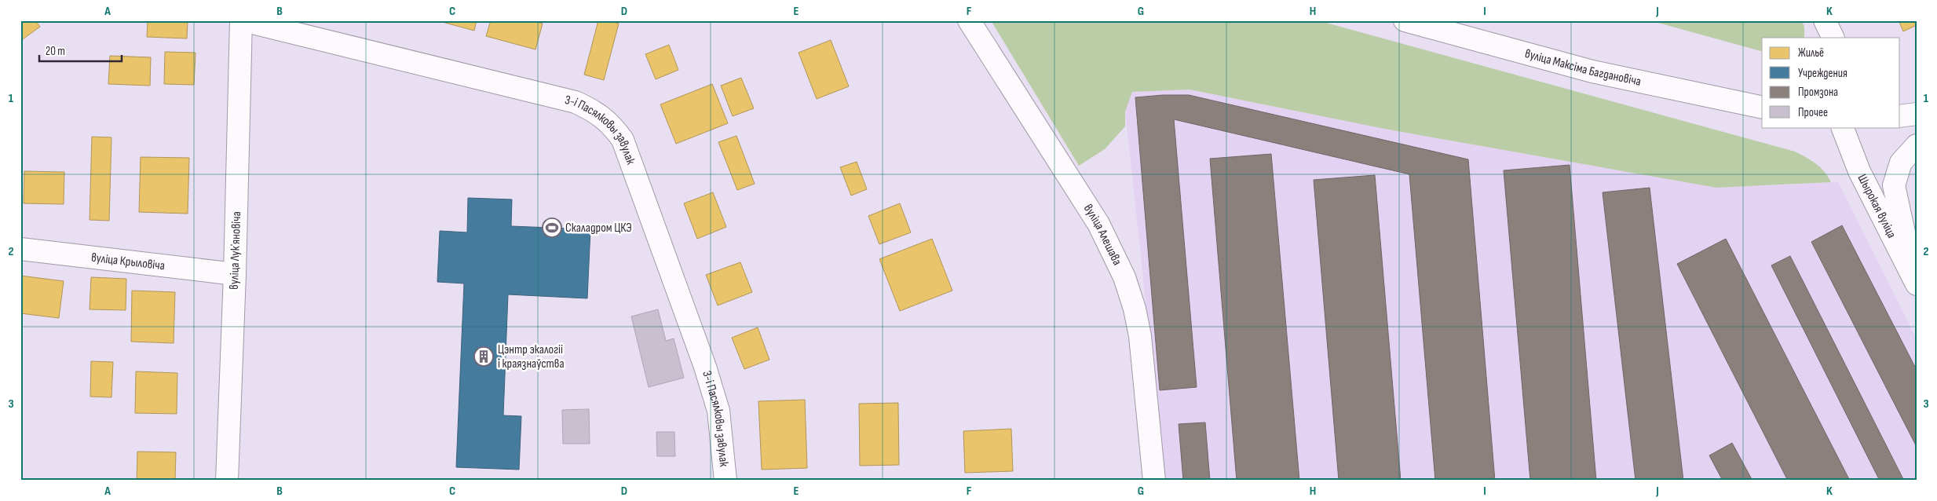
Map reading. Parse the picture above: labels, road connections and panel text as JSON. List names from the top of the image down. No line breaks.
{"streets":{"street":["вуліца Максіма Багдановіча","3-і Пасялковы завулак","Шырокая вуліца","вуліца Алешава","вуліца Лукʼяновіча","вуліца Крыловіча"]},"crossings":[["3-і Пасялковы завулак","вуліца Лукʼяновіча"],["вуліца Лукʼяновіча","вуліца Крыловіча"]],"places":{"sports":["Скаладром ЦКЭ"],"building":["Цэнтр экалогіі і краязнаўства"]},"legend":["Жильё","Учреждения","Промзона","Прочее"],"scale_bar":"20 m","grid":{"columns":["A","B","C","D","E","F","G","H","I","J","K"],"rows":["1","2","3"]}}
